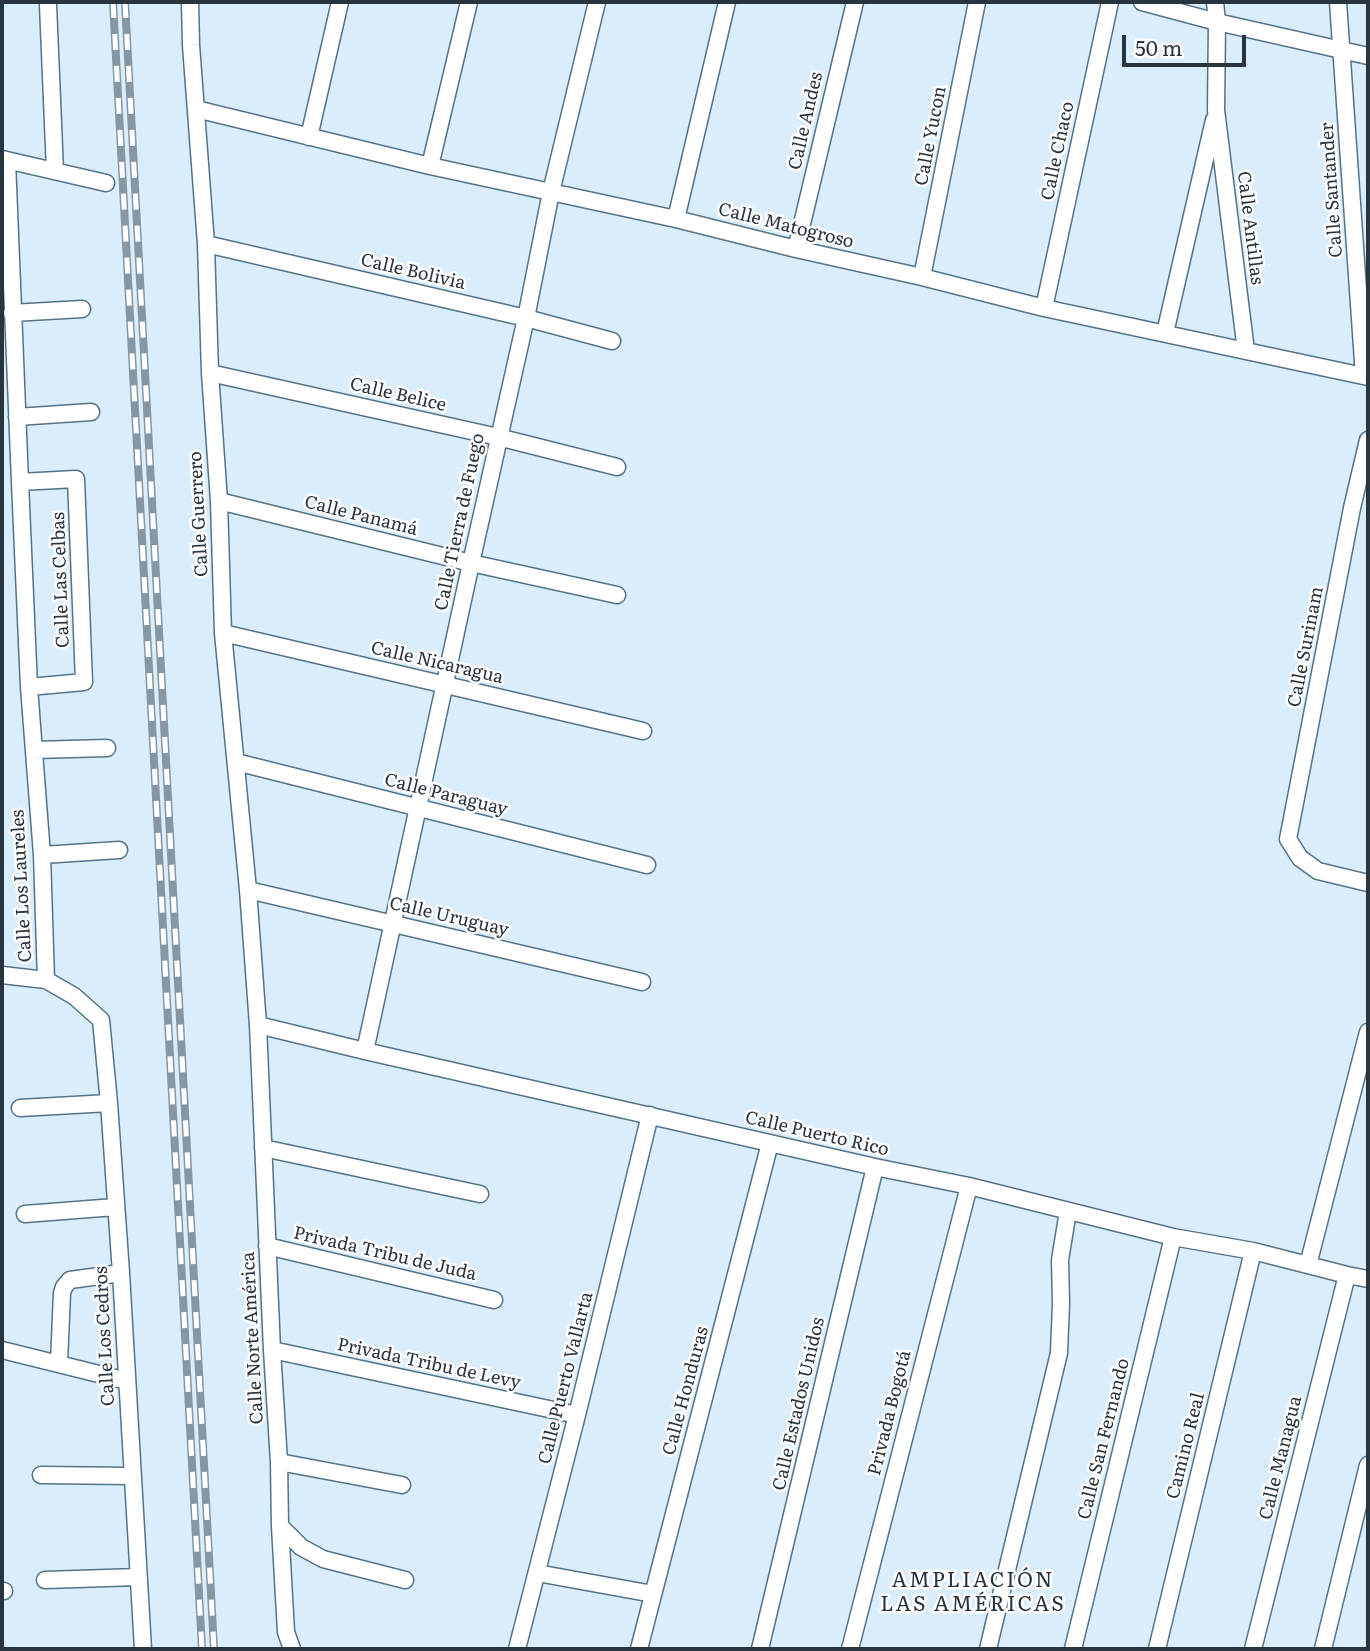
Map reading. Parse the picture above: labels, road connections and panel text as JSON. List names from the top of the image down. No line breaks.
{"streets":{"street":["Calle Andes","Calle Yucon","Calle Chaco","Calle Santander","Calle Matogroso","Calle Antillas","Calle Bolivia","Calle Belice","Calle Guerrero","Calle Panamá","Calle Tierra de Fuego","Calle Las Celbas","Calle Surinam","Calle Nicaragua","Calle Paraguay","Calle Los Laureles","Calle Uruguay","Calle Puerto Rico","Privada Tribu de Juda","Calle Los Cedros","Calle Norte América","Privada Tribu de Levy","Calle Puerto Vallarta","Calle Honduras","Calle Estados Unidos","Privada Bogotá","Calle San Fernando","Camino Real","Calle Managua"]},"crossings":[["Calle Andes","Calle Matogroso"],["Calle Yucon","Calle Matogroso"],["Calle Chaco","Calle Matogroso"],["Calle Santander","Calle Matogroso"],["Calle Matogroso","Calle Antillas"],["Calle Matogroso","Calle Guerrero"],["Calle Matogroso","Calle Tierra de Fuego"],["Calle Bolivia","Calle Guerrero"],["Calle Bolivia","Calle Tierra de Fuego"],["Calle Belice","Calle Guerrero"],["Calle Belice","Calle Tierra de Fuego"],["Calle Guerrero","Calle Panamá"],["Calle Guerrero","Calle Nicaragua"],["Calle Guerrero","Calle Paraguay"],["Calle Guerrero","Calle Uruguay"],["Calle Guerrero","Calle Puerto Rico"],["Calle Guerrero","Calle Norte América"],["Calle Panamá","Calle Tierra de Fuego"],["Calle Tierra de Fuego","Calle Nicaragua"],["Calle Tierra de Fuego","Calle Paraguay"],["Calle Tierra de Fuego","Calle Uruguay"],["Calle Tierra de Fuego","Calle Puerto Rico"],["Calle Las Celbas","Calle Los Laureles"],["Calle Los Laureles","Calle Los Cedros"],["Calle Puerto Rico","Calle Norte América"],["Calle Puerto Rico","Calle Puerto Vallarta"],["Calle Puerto Rico","Calle Honduras"],["Calle Puerto Rico","Calle Estados Unidos"],["Calle Puerto Rico","Privada Bogotá"],["Calle Puerto Rico","Calle San Fernando"],["Calle Puerto Rico","Camino Real"],["Calle Puerto Rico","Calle Managua"],["Privada Tribu de Juda","Calle Norte América"],["Calle Norte América","Privada Tribu de Levy"],["Privada Tribu de Levy","Calle Puerto Vallarta"]],"districts":["AMPLIACIÓN LAS AMÉRICAS"],"scale_bar":"50 m"}
